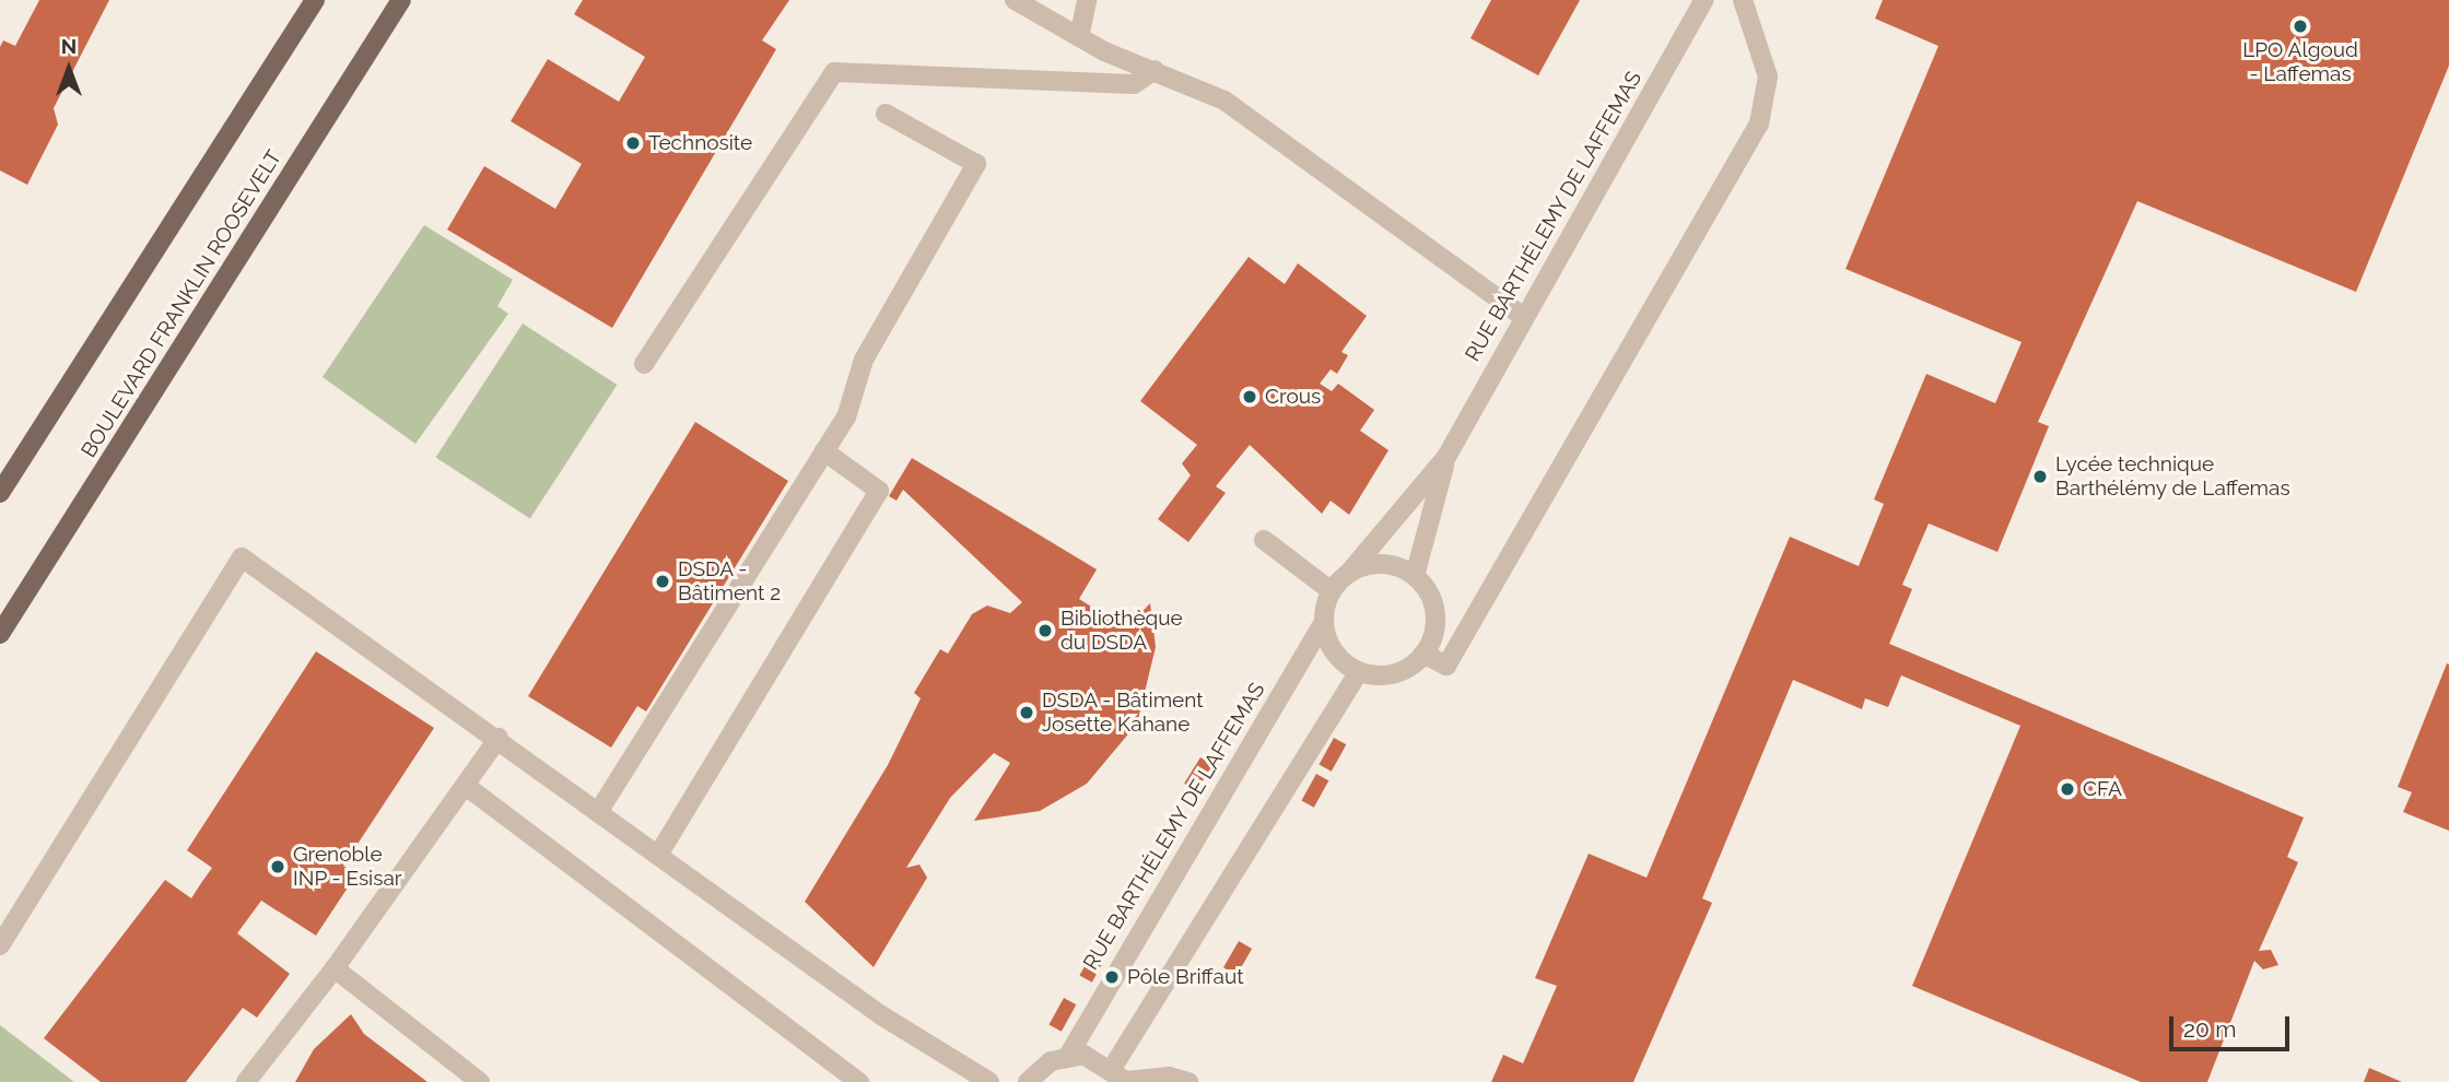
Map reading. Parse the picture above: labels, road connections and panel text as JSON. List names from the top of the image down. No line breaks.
{"streets":{"main road":["BOULEVARD FRANKLIN ROOSEVELT"],"street":["RUE BARTHÉLEMY DE LAFFEMAS"]},"places":["LPO Algoud - Laffemas","Technosite","Crous","Lycée technique Barthélémy de Laffemas","DSDA - Bâtiment 2","Bibliothèque du DSDA","DSDA - Bâtiment Josette Kahane","CFA","Grenoble INP - Esisar","Pôle Briffaut"],"scale_bar":"20 m","north":"top"}
